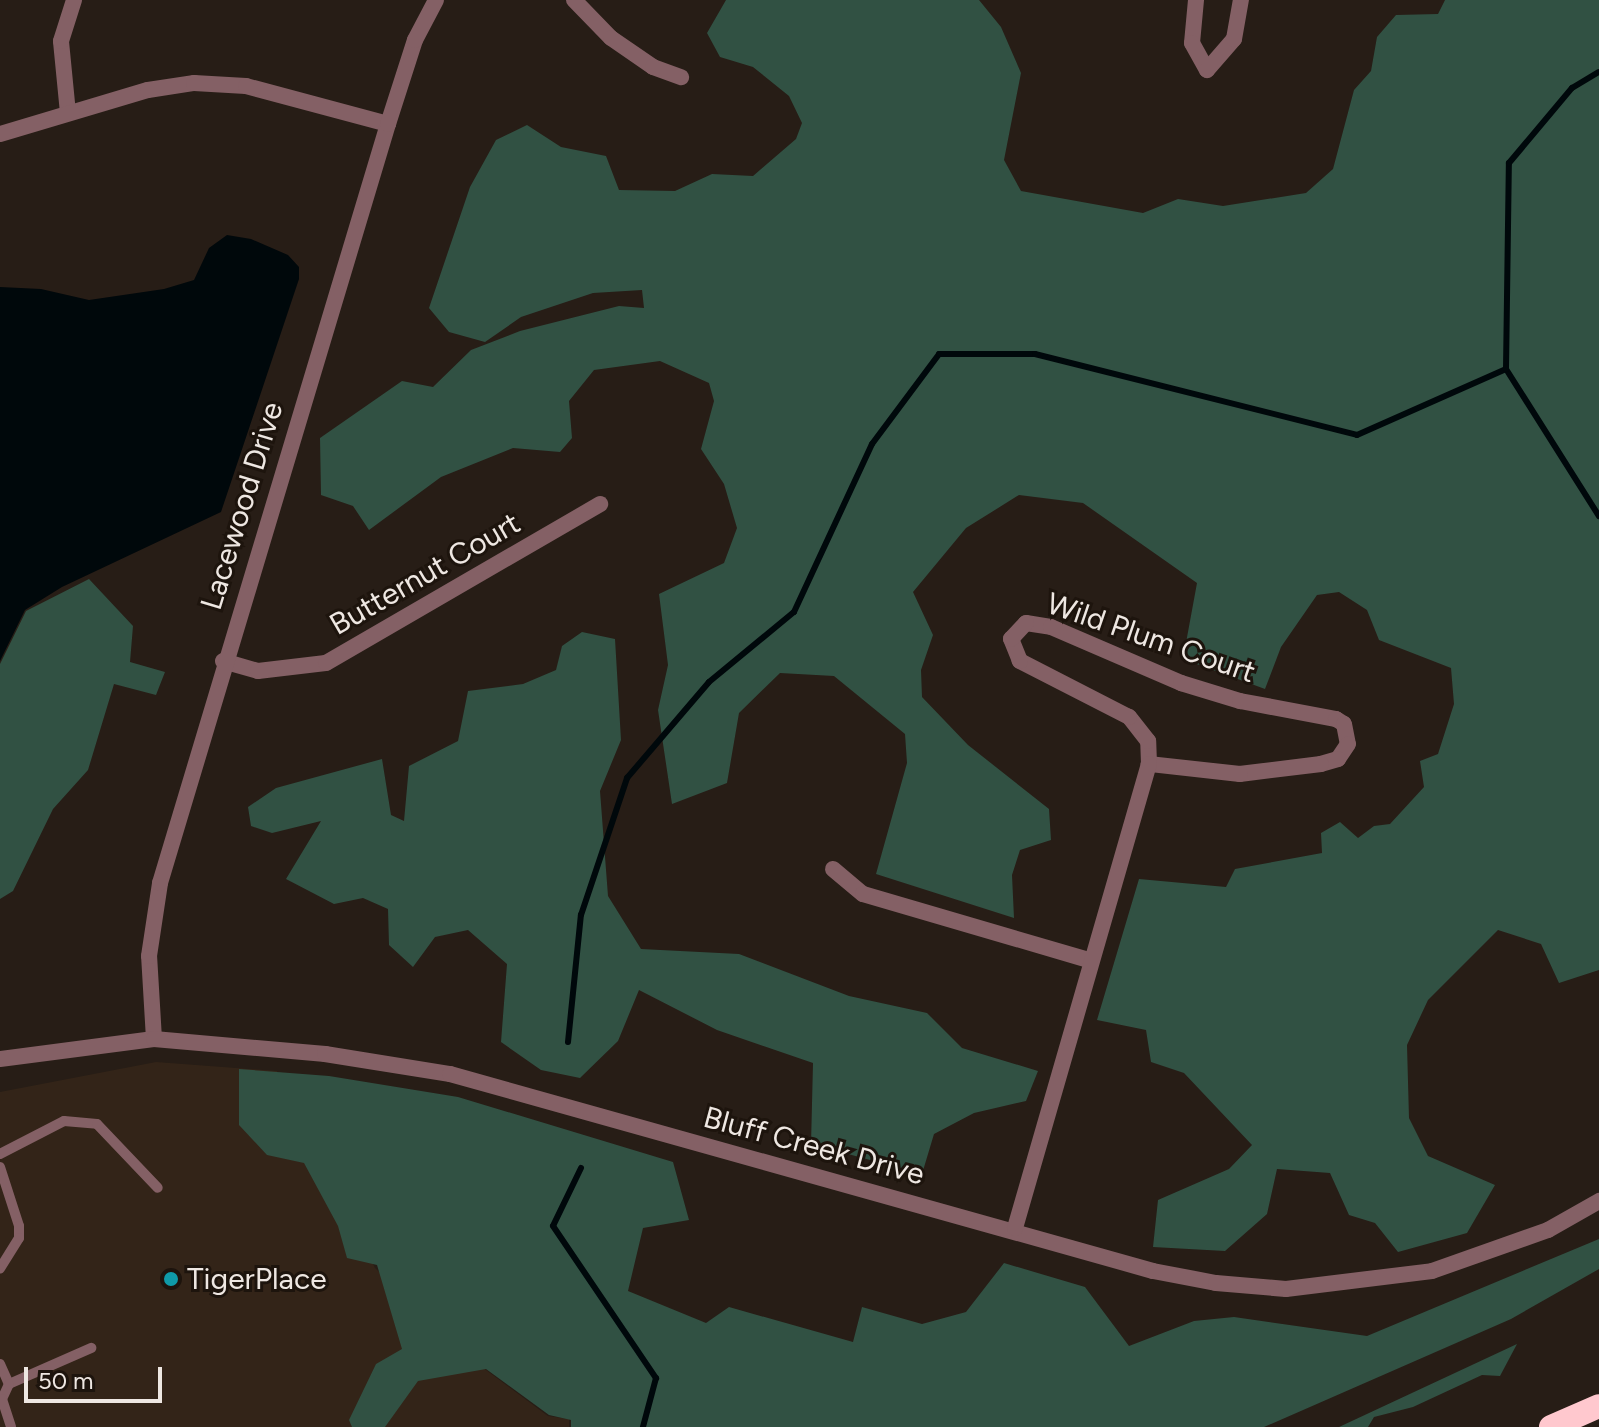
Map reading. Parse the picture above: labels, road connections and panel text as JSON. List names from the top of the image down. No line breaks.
{"streets":{"street":["Lacewood Drive","Butternut Court","Wild Plum Court","Bluff Creek Drive"]},"crossings":[["Lacewood Drive","Butternut Court"],["Lacewood Drive","Bluff Creek Drive"]],"places":["TigerPlace"],"scale_bar":"50 m"}
